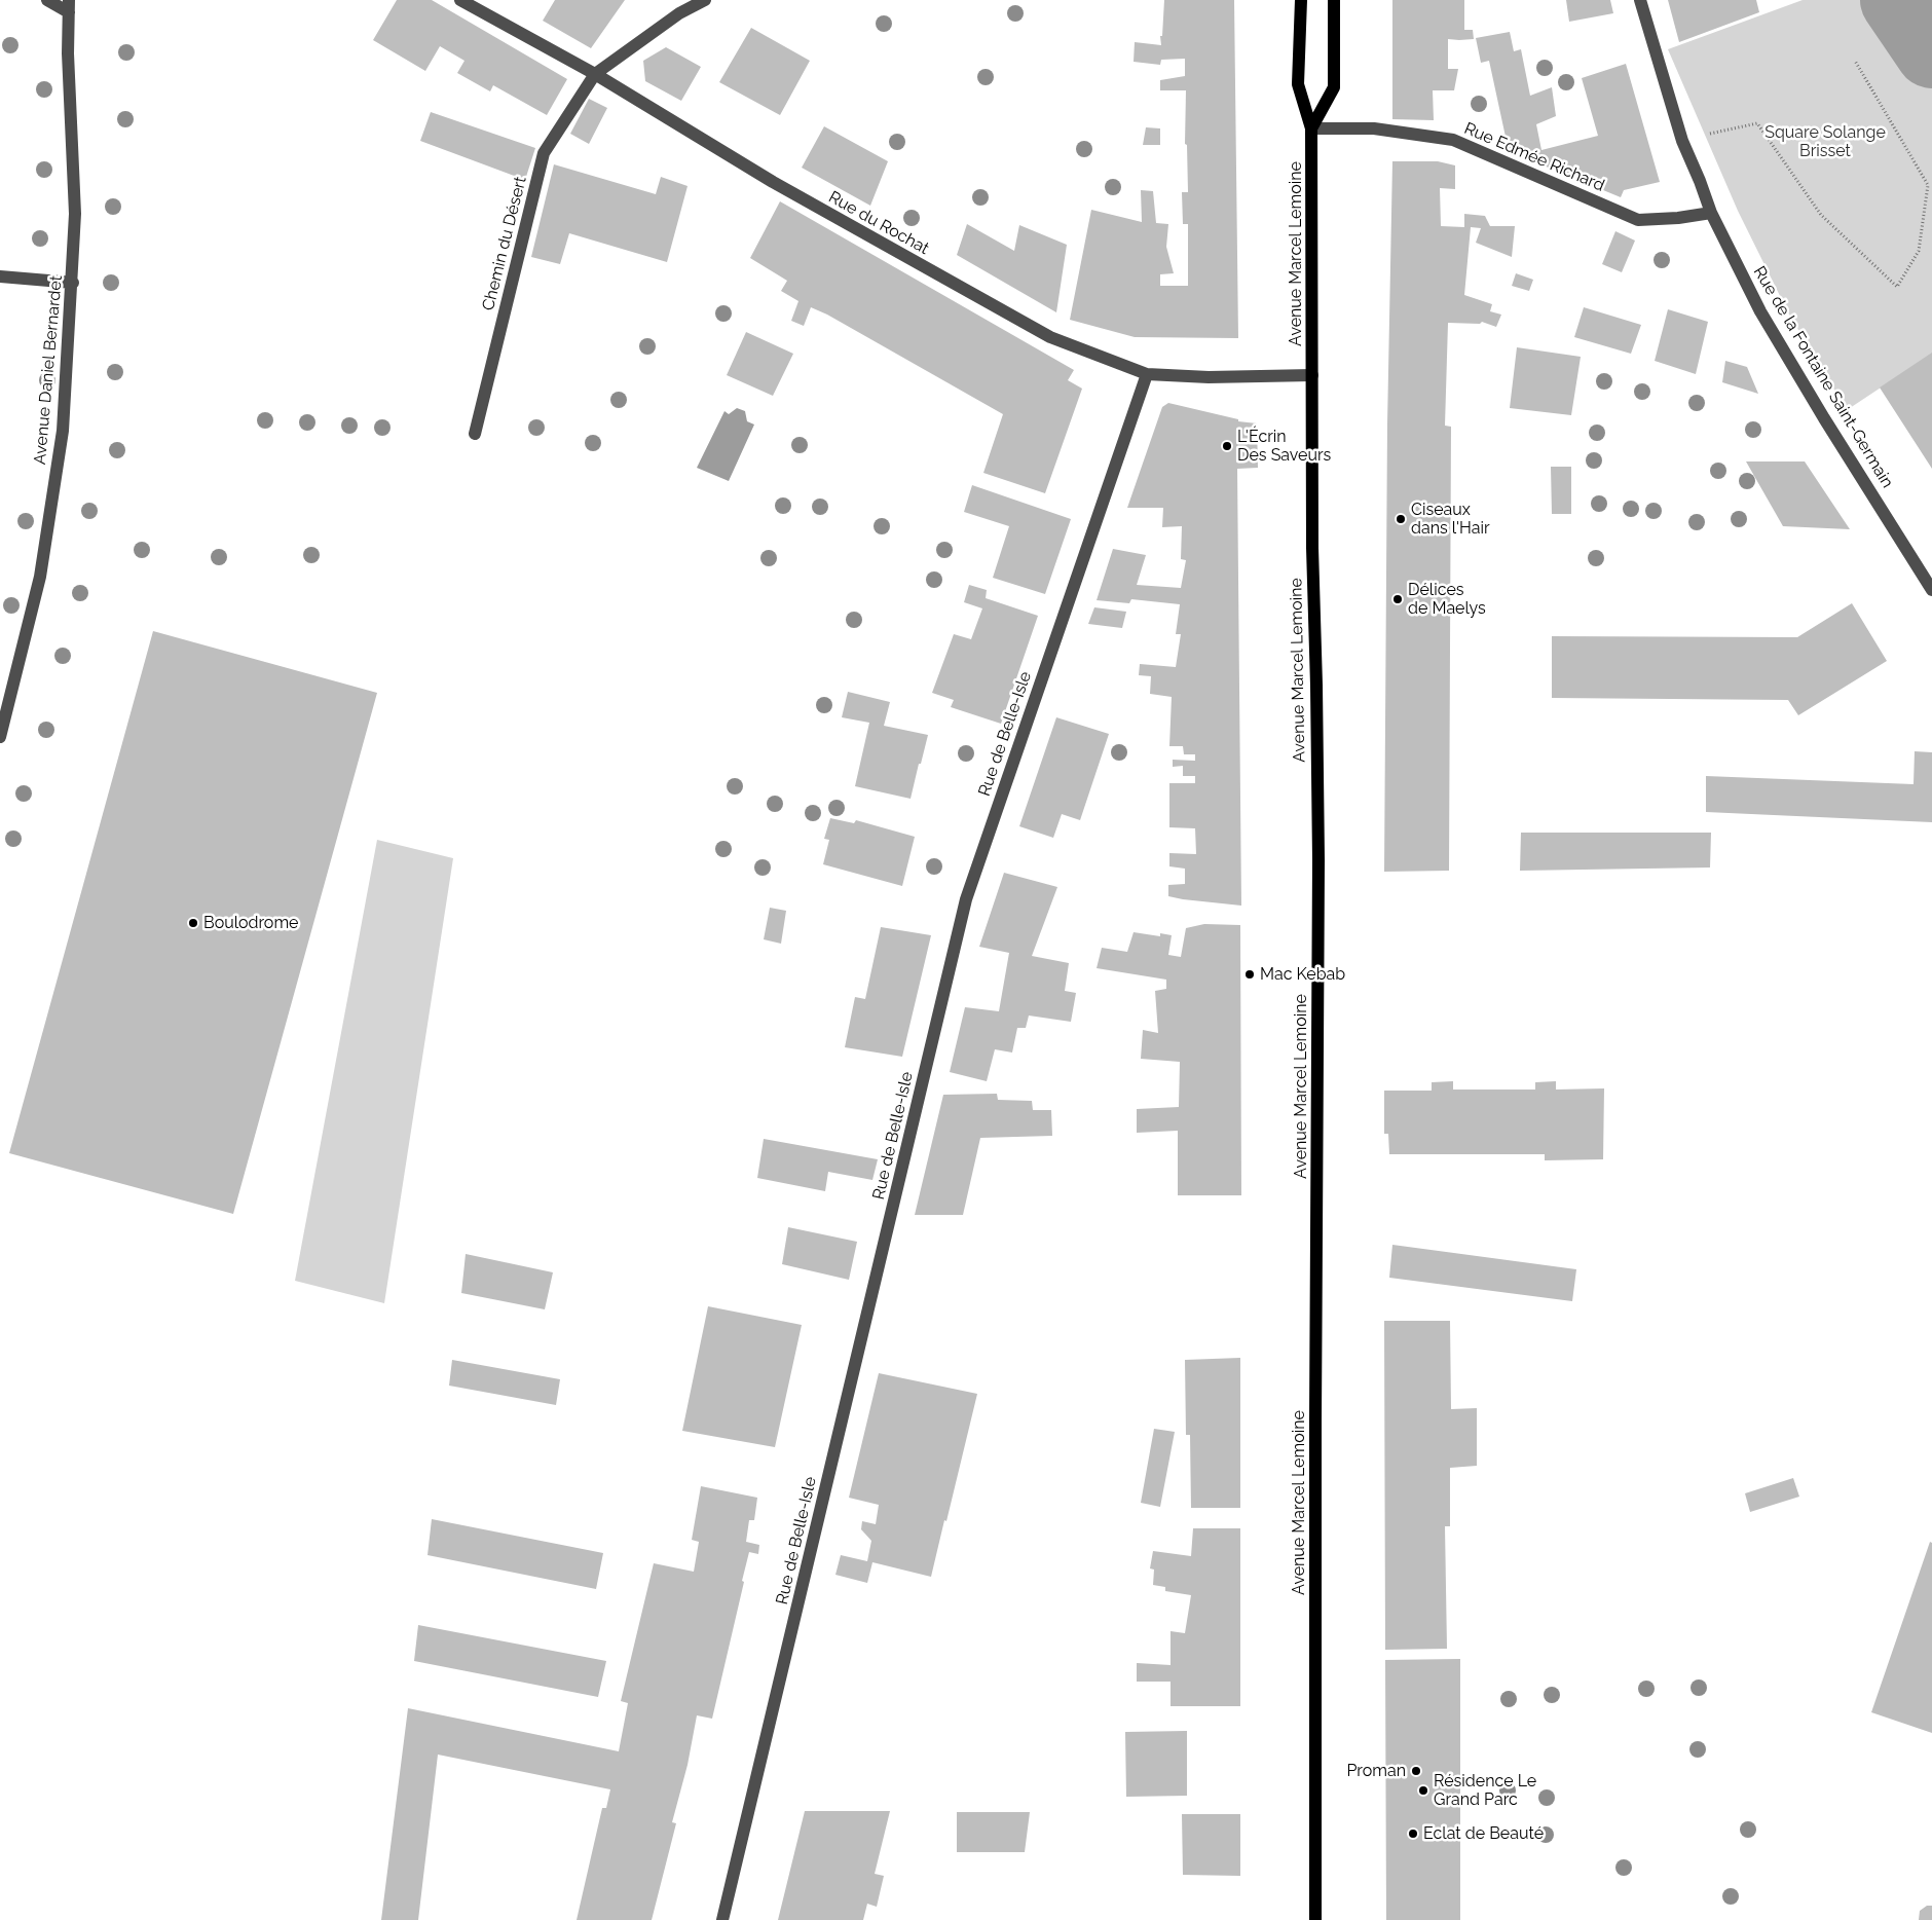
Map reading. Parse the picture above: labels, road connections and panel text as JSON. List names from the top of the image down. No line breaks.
{"streets":{"main road":["Avenue Marcel Lemoine"],"street":["Rue Edmée Richard","Rue du Rochat","Chemin du Désert","Avenue Daniel Bernardet","Rue de la Fontaine Saint-Germain","Rue de Belle-Isle"]},"crossings":[["Rue Edmée Richard","Avenue Marcel Lemoine"],["Rue Edmée Richard","Rue de la Fontaine Saint-Germain"],["Rue du Rochat","Chemin du Désert"],["Rue du Rochat","Avenue Marcel Lemoine"],["Rue du Rochat","Rue de Belle-Isle"]],"parks":["Square Solange Brisset"],"places":["L'Écrin Des Saveurs","Ciseaux dans l'Hair","Délices de Maelys","Boulodrome","Mac Kebab","Proman","Résidence Le Grand Parc","Eclat de Beauté"]}
